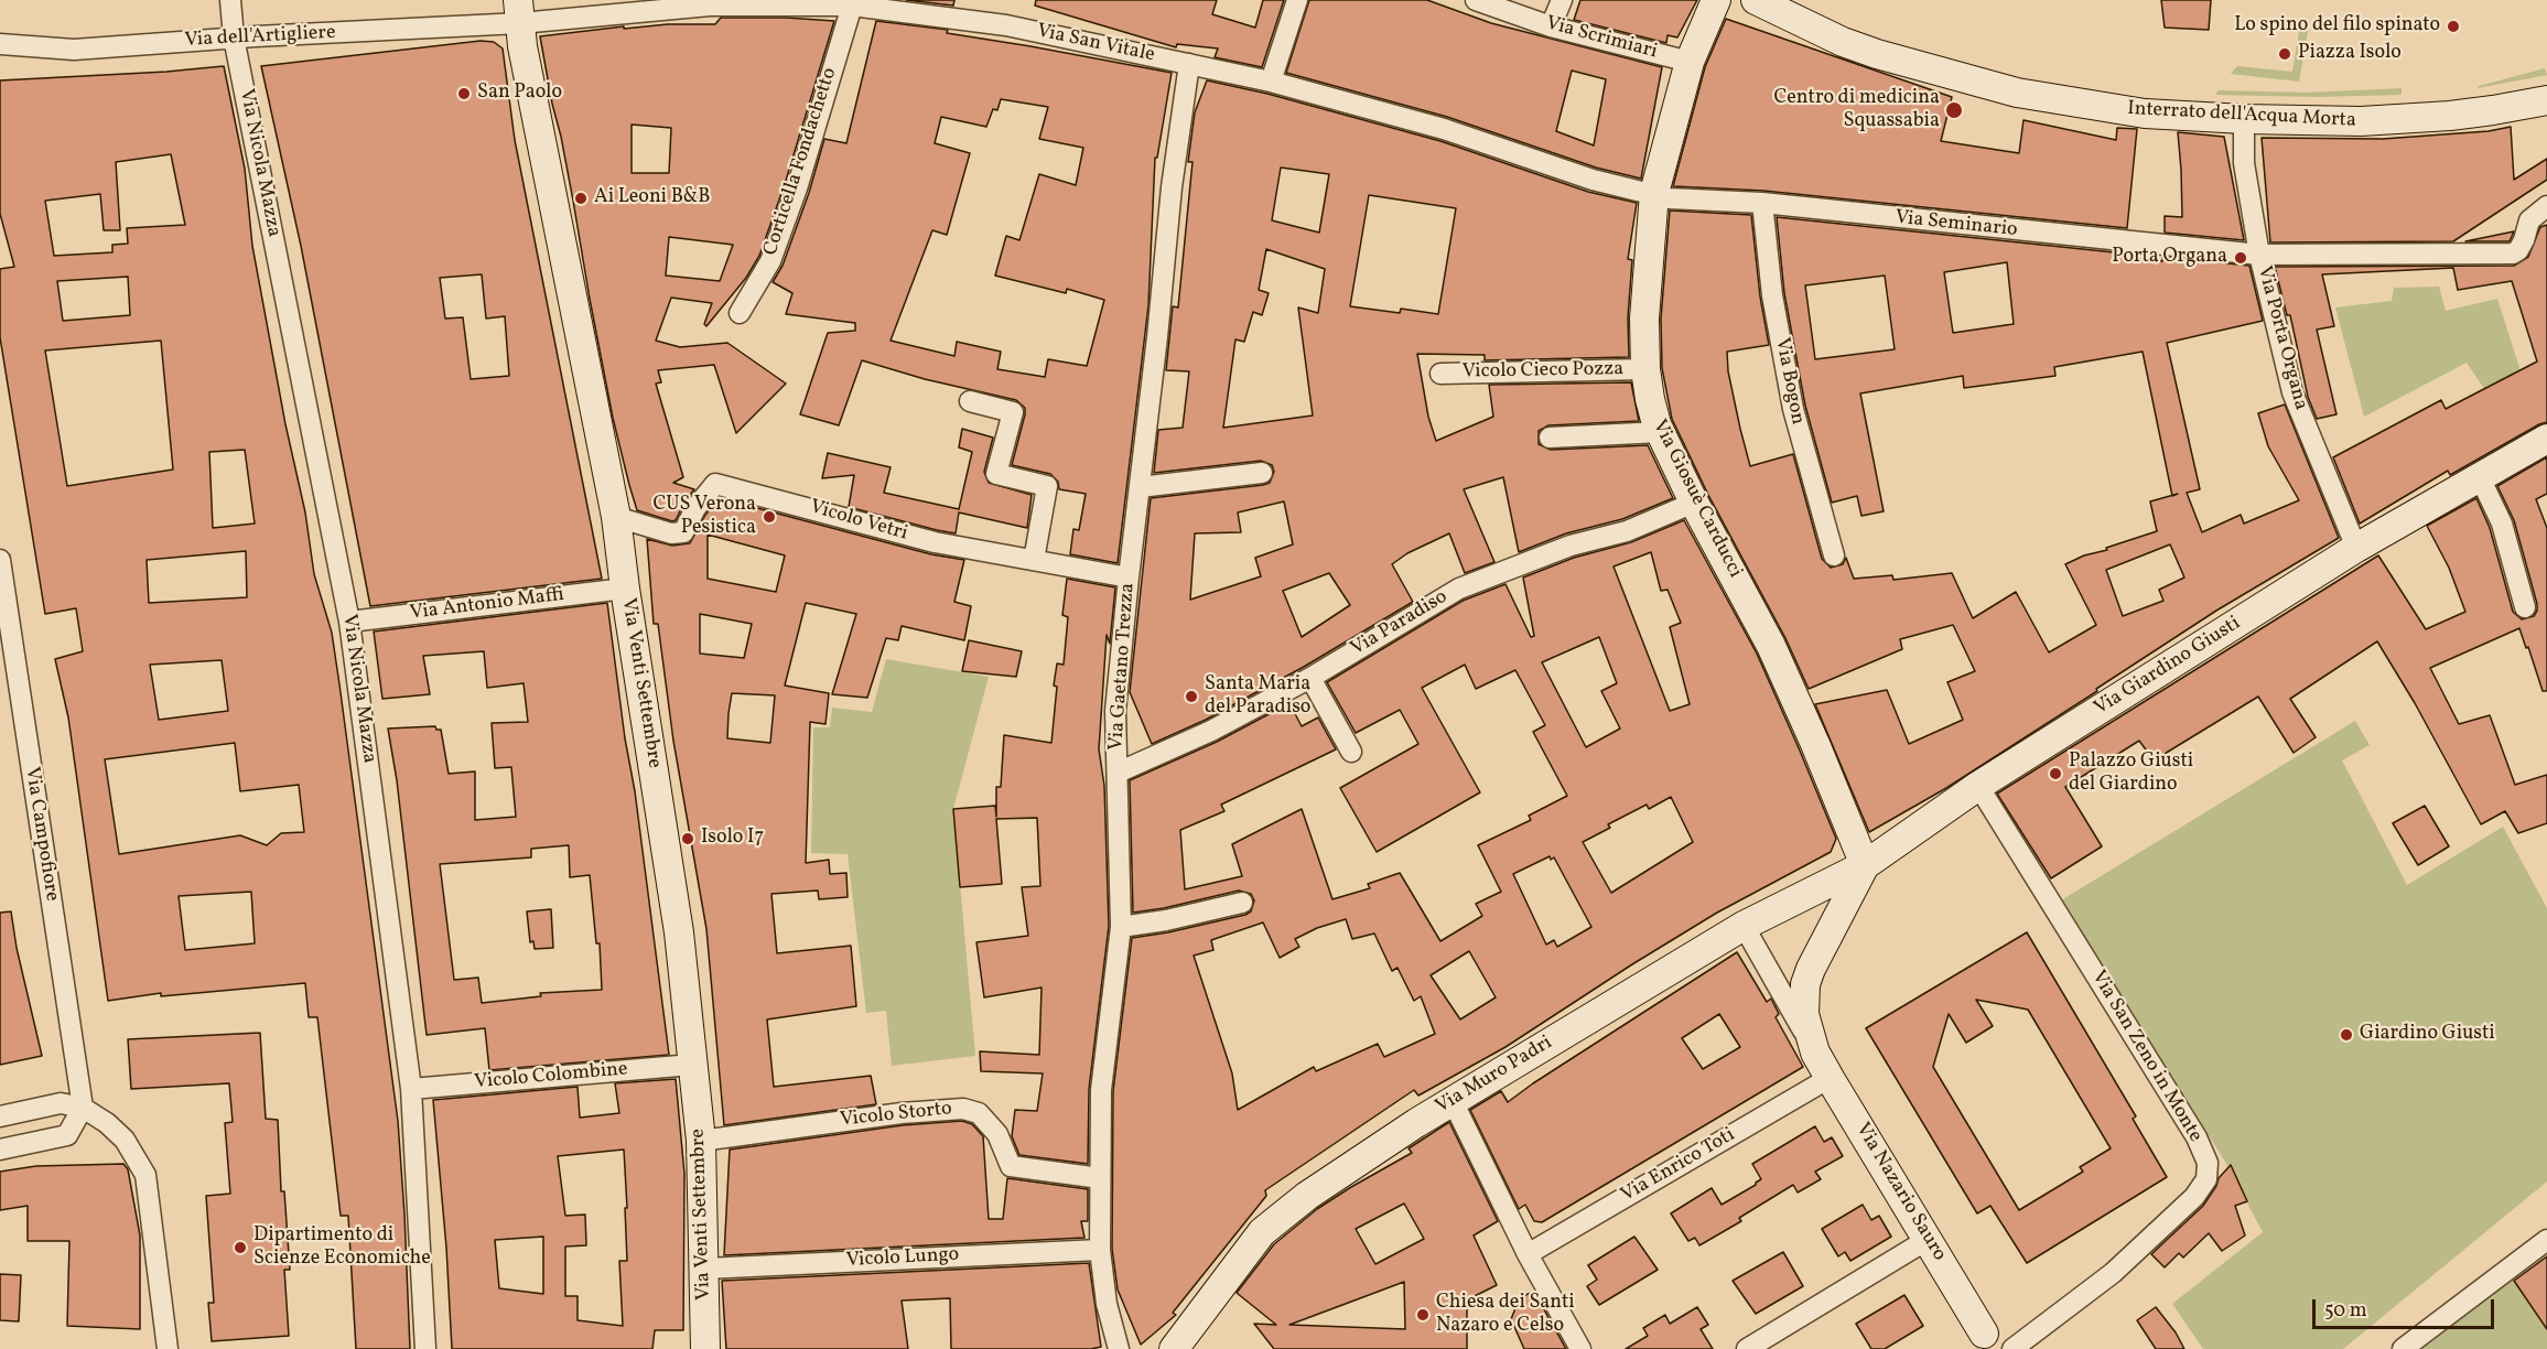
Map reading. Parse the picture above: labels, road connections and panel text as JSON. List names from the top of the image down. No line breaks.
{"streets":{"street":["Via dell'Artigliere","Via Scrimiari","Via San Vitale","Interrato dell'Acqua Morta","Corticella Fondachetto","Via Nicola Mazza","Via Seminario","Via Porta Organa","Vicolo Cieco Pozza","Via Bogon","Via Giosuè Carducci","Vicolo Vetri","Via Antonio Maffi","Via Paradiso","Via Gaetano Trezza","Via Giardino Giusti","Via Venti Settembre","Via Campofiore","Via San Zeno in Monte","Via Muro Padri","Vicolo Colombine","Vicolo Storto","Via Enrico Toti","Via Nazario Sauro","Vicolo Lungo"]},"crossings":[["Via dell'Artigliere","Via San Vitale"],["Via dell'Artigliere","Via Nicola Mazza"],["Via dell'Artigliere","Via Venti Settembre"],["Via Scrimiari","Via Giosuè Carducci"],["Via San Vitale","Corticella Fondachetto"],["Via San Vitale","Via Seminario"],["Via San Vitale","Via Giosuè Carducci"],["Via San Vitale","Via Gaetano Trezza"],["Via San Vitale","Via Venti Settembre"],["Interrato dell'Acqua Morta","Via Porta Organa"],["Via Nicola Mazza","Via Antonio Maffi"],["Via Nicola Mazza","Vicolo Colombine"],["Via Seminario","Via Porta Organa"],["Via Seminario","Via Bogon"],["Via Seminario","Via Giosuè Carducci"],["Via Porta Organa","Via Giardino Giusti"],["Vicolo Cieco Pozza","Via Giosuè Carducci"],["Via Giosuè Carducci","Via Paradiso"],["Via Giosuè Carducci","Via Giardino Giusti"],["Via Giosuè Carducci","Via Muro Padri"],["Via Giosuè Carducci","Via Nazario Sauro"],["Vicolo Vetri","Via Gaetano Trezza"],["Vicolo Vetri","Via Venti Settembre"],["Via Antonio Maffi","Via Venti Settembre"],["Via Paradiso","Via Gaetano Trezza"],["Via Gaetano Trezza","Vicolo Storto"],["Via Gaetano Trezza","Vicolo Lungo"],["Via Giardino Giusti","Via San Zeno in Monte"],["Via Giardino Giusti","Via Muro Padri"],["Via Giardino Giusti","Via Nazario Sauro"],["Via Venti Settembre","Vicolo Colombine"],["Via Venti Settembre","Vicolo Storto"],["Via Venti Settembre","Vicolo Lungo"],["Via Muro Padri","Via Nazario Sauro"],["Via Enrico Toti","Via Nazario Sauro"]],"places":["Lo spino del filo spinato","Piazza Isolo","San Paolo","Centro di medicina Squassabia","Ai Leoni B&B","Porta Organa","CUS Verona Pesistica","Santa Maria del Paradiso","Palazzo Giusti del Giardino","Isolo I7","Giardino Giusti","Dipartimento di Scienze Economiche","Chiesa dei Santi Nazaro e Celso"],"scale_bar":"50 m"}
